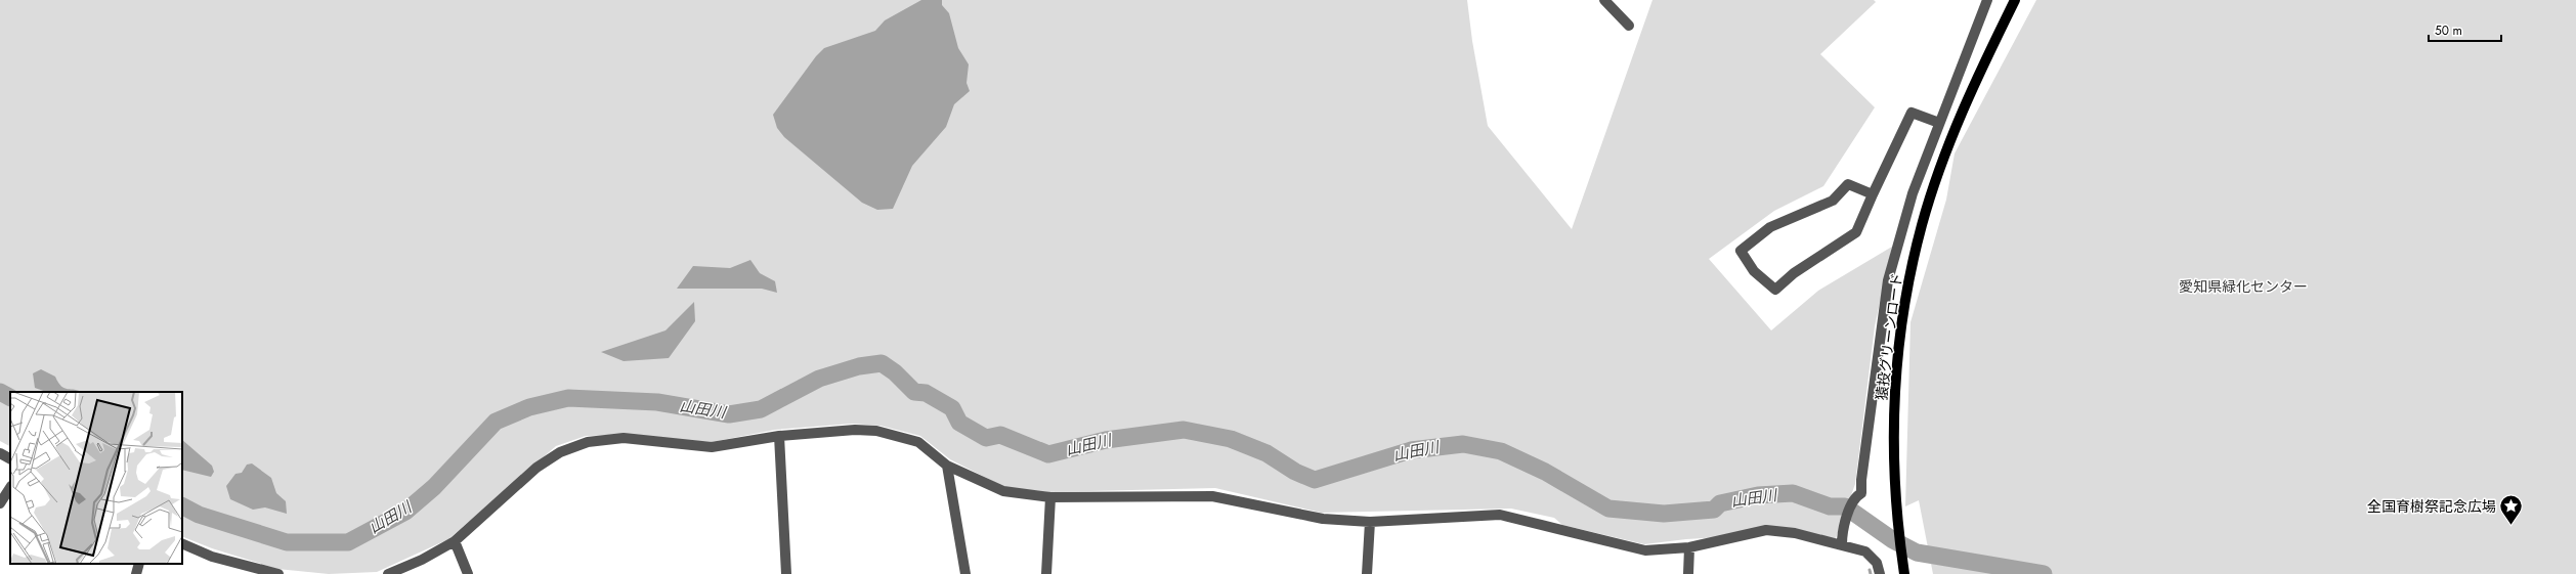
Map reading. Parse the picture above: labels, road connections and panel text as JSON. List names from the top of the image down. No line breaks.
{"streets":{"main road":["猿投グリーンロード"]},"water":["山田川"],"parks":["愛知県緑化センター"],"places":{"place":["全国育樹祭記念広場"]},"scale_bar":"50 m"}
